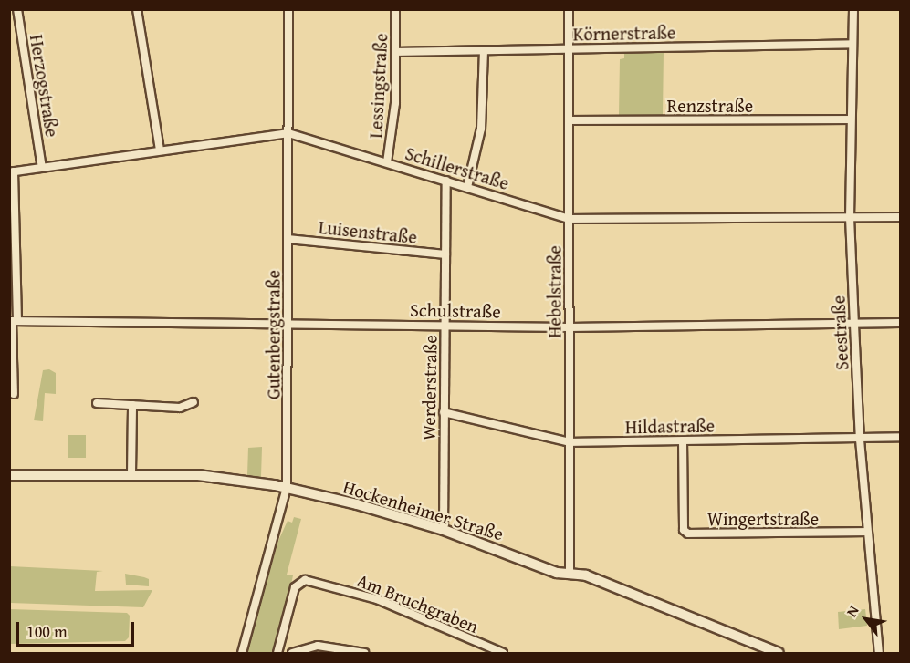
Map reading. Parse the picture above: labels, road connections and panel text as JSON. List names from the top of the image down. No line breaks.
{"streets":{"street":["Körnerstraße","Herzogstraße","Lessingstraße","Renzstraße","Schillerstraße","Luisenstraße","Hebelstraße","Schulstraße","Seestraße","Gutenbergstraße","Werderstraße","Hildastraße","Hockenheimer Straße","Wingertstraße","Am Bruchgraben"]},"crossings":[["Körnerstraße","Lessingstraße"],["Körnerstraße","Hebelstraße"],["Körnerstraße","Seestraße"],["Herzogstraße","Schillerstraße"],["Lessingstraße","Schillerstraße"],["Renzstraße","Hebelstraße"],["Renzstraße","Seestraße"],["Schillerstraße","Hebelstraße"],["Schillerstraße","Seestraße"],["Schillerstraße","Gutenbergstraße"],["Schillerstraße","Werderstraße"],["Luisenstraße","Gutenbergstraße"],["Luisenstraße","Werderstraße"],["Hebelstraße","Schulstraße"],["Hebelstraße","Hildastraße"],["Hebelstraße","Hockenheimer Straße"],["Schulstraße","Seestraße"],["Schulstraße","Gutenbergstraße"],["Schulstraße","Werderstraße"],["Seestraße","Hildastraße"],["Seestraße","Wingertstraße"],["Gutenbergstraße","Hockenheimer Straße"],["Werderstraße","Hildastraße"],["Werderstraße","Hockenheimer Straße"],["Hildastraße","Wingertstraße"]],"scale_bar":"100 m","north":"top left"}
